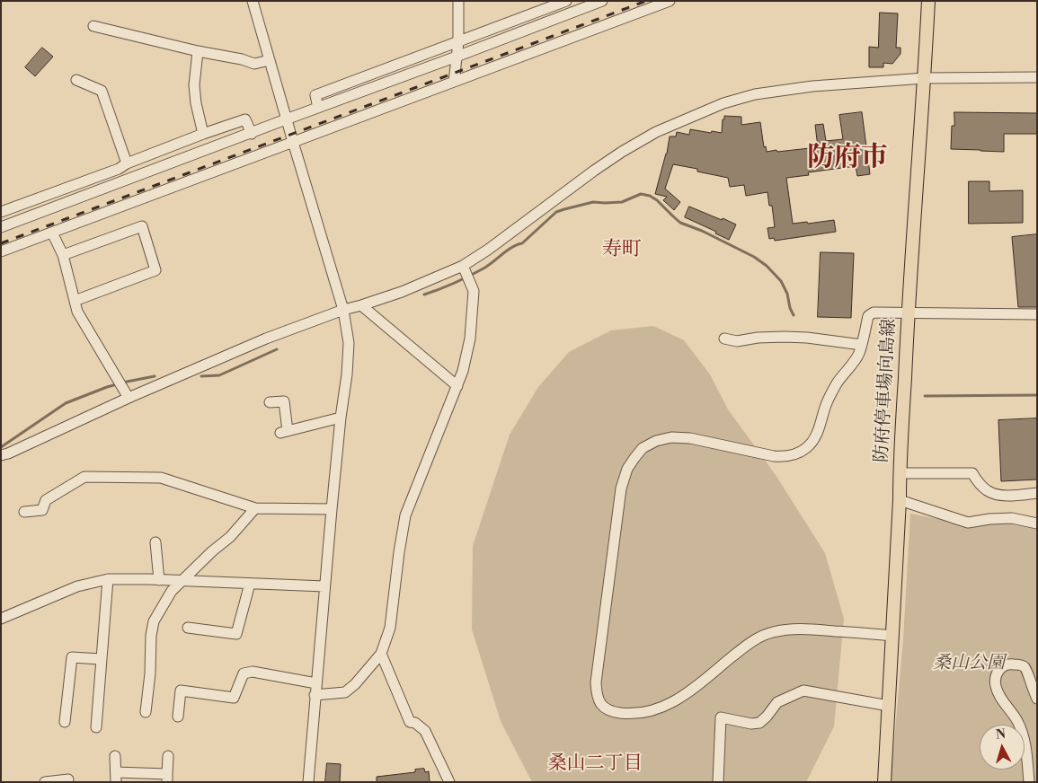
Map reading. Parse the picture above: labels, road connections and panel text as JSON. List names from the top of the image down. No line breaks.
{"streets":{"main road":["防府停車場向島線"]},"districts":["防府市","寿町","桑山二丁目"],"parks":["桑山公園"],"north":"top"}
